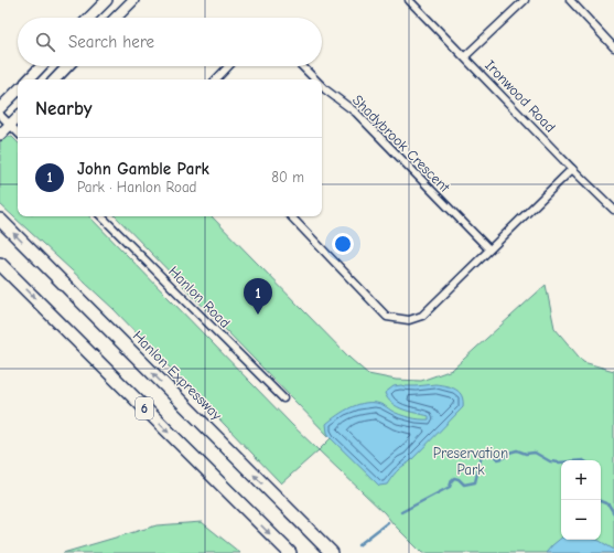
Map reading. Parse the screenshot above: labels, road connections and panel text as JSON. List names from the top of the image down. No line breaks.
{"streets":{"highway":["Hanlon Expressway","6"],"street":["Ironwood Road","Shadybrook Crescent","Hanlon Road"]},"parks":["Preservation Park"],"page":{"search":"Search here","heading":"Nearby","list":[{"mark":"1","name":"John Gamble Park","note":"Park · Hanlon Road","value":"80 m"}],"pins":"1","map_buttons":["+","−"]}}
